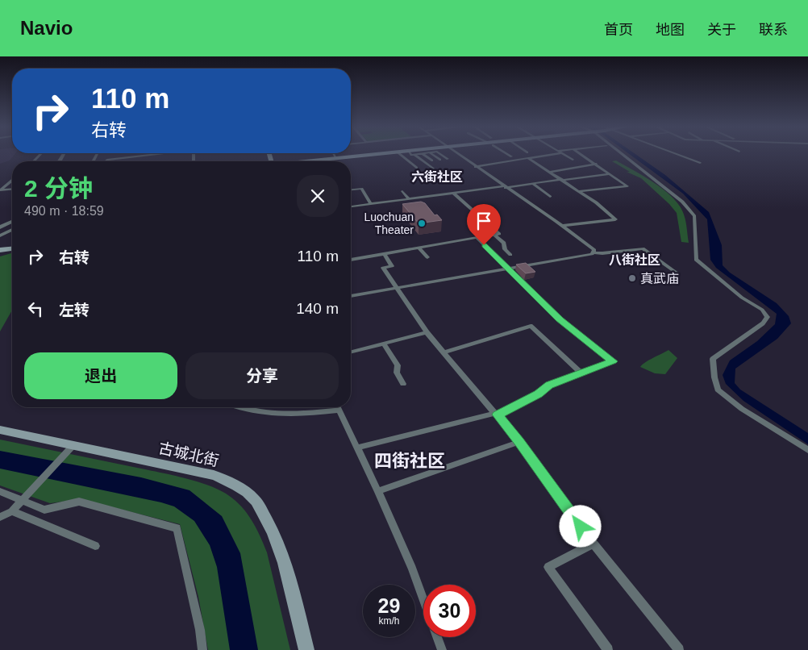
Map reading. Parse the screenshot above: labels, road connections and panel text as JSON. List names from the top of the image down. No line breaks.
{"streets":{"main road":["古城北街"]},"districts":["六街社区","八街社区","四街社区"],"places":["Luochuan Theater","真武庙"],"page":{"header":"Navio","nav":["首页","地图","关于","联系"],"turn":["110 m","右转"],"heading":["2 分钟","490 m · 18:59"],"list":[{"name":"右转","value":"110 m"},{"name":"左转","value":"140 m"}],"buttons":["退出","分享"],"speed":"29 km/h","limit":"30"}}
